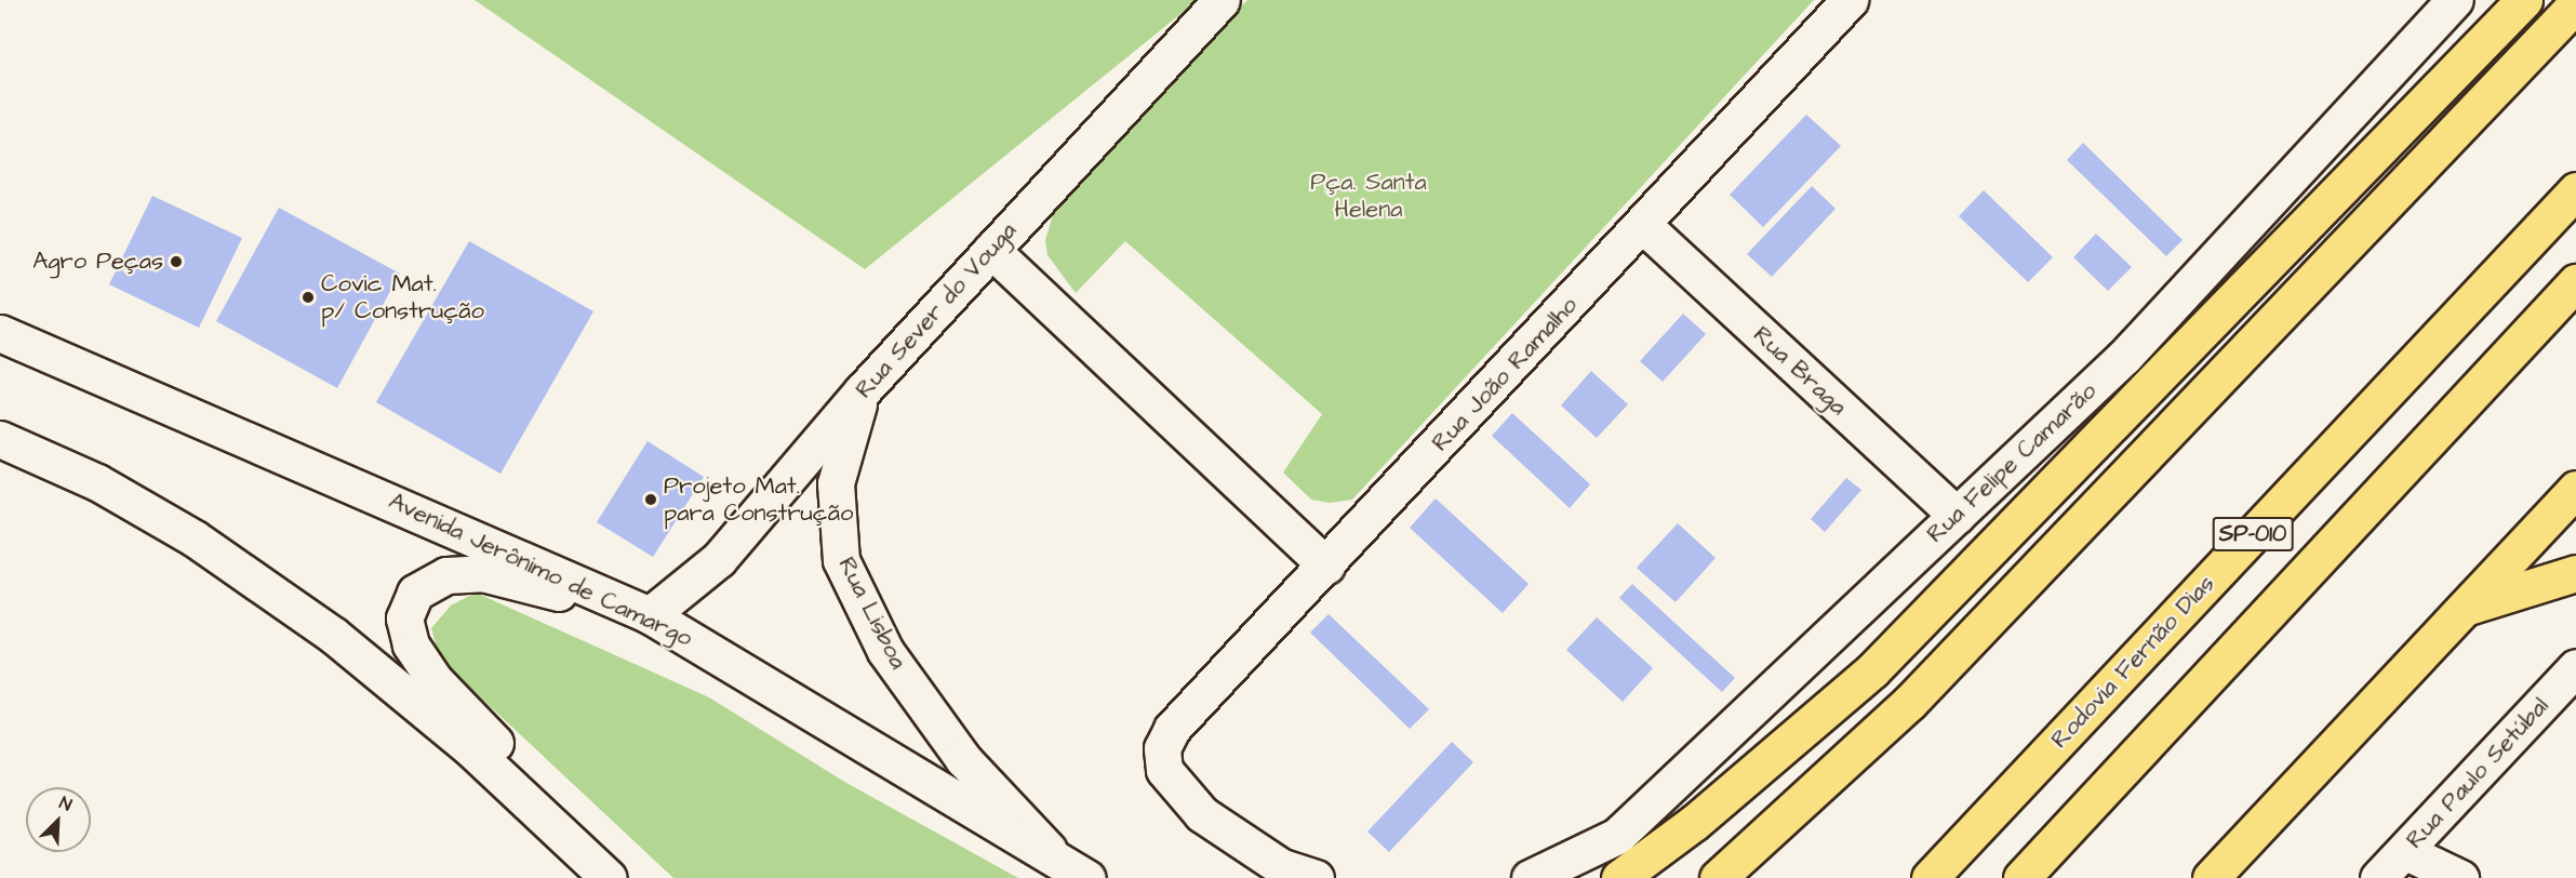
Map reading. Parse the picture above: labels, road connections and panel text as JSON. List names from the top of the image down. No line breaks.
{"streets":{"highway":["SP-010","Rodovia Fernão Dias"],"street":["Rua Sever do Vouga","Rua Braga","Rua João Ramalho","Rua Felipe Camarão","Avenida Jerônimo de Camargo","Rua Lisboa","Rua Paulo Setúbal"]},"crossings":[["Rua Sever do Vouga","Avenida Jerônimo de Camargo"],["Rua Sever do Vouga","Rua Lisboa"],["Rua Braga","Rua João Ramalho"],["Rua Braga","Rua Felipe Camarão"],["Avenida Jerônimo de Camargo","Rua Lisboa"]],"parks":["Pça. Santa Helena"],"places":["Agro Peças","Covic Mat. p/ Construção","Projeto Mat. para Construção"],"north":"top right"}
